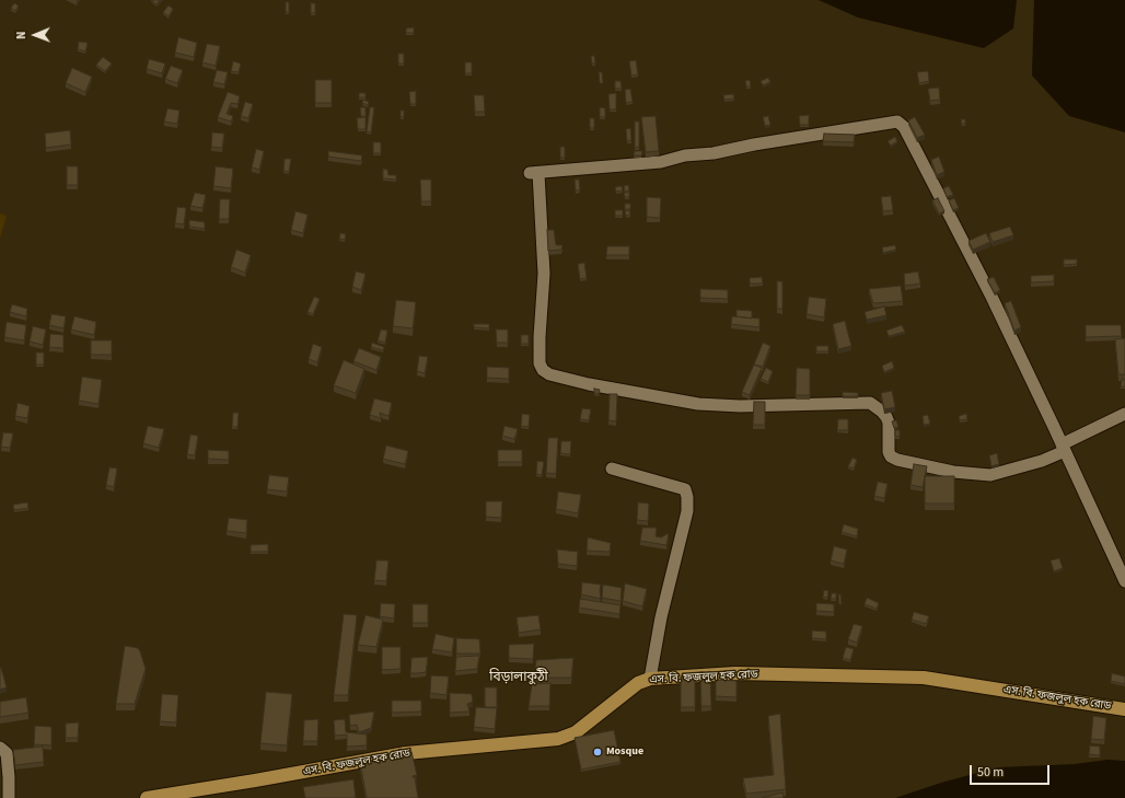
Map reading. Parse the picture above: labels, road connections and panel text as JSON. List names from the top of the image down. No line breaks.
{"streets":{"main road":["এস. বি. ফজলুল হক রোড"]},"districts":["বিড়ালাকুঠী"],"places":["Mosque"],"scale_bar":"50 m","north":"left"}
